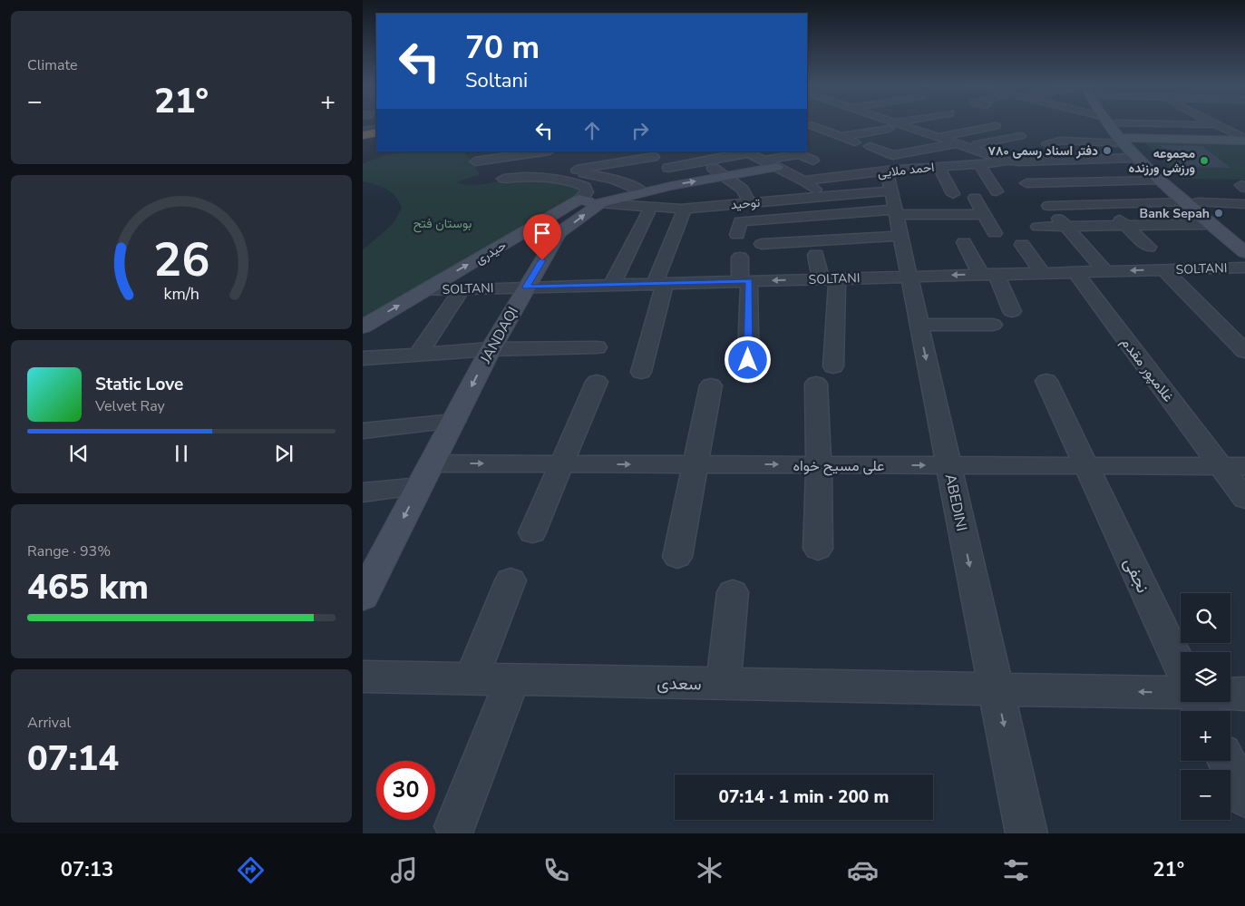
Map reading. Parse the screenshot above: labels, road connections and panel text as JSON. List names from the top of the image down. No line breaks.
{"streets":{"street":["احمد ملایی","توحید","حیدری","SOLTANI","JANDAQI","غلامپور مقدم","علی مسیح خواه","ABEDINI","نجفی","سعدی"]},"crossings":[["احمد ملایی","توحید"],["احمد ملایی","ABEDINI"],["توحید","JANDAQI"],["توحید","ABEDINI"],["حیدری","SOLTANI"],["SOLTANI","JANDAQI"],["SOLTANI","غلامپور مقدم"],["SOLTANI","ABEDINI"],["JANDAQI","علی مسیح خواه"],["غلامپور مقدم","علی مسیح خواه"],["علی مسیح خواه","ABEDINI"],["علی مسیح خواه","نجفی"],["ABEDINI","سعدی"]],"parks":["بوستان فتح"],"places":["دفتر اسناد رسمی ۷۸۰","مجموعه ورزشی ورزنده","Bank Sepah"],"page":{"tile":["Climate",["Range · 93%","465 km"],["Arrival","07:14"]],"turn":["70 m","Soltani"],"heat":["−","21°","+"],"song":["Static Love","Velvet Ray"],"map_buttons":["+","−"],"limit":"30","trip":"07:14 · 1 min · 200 m","tabs":["07:13","21°"],"gauge":["26","km/h"]}}
